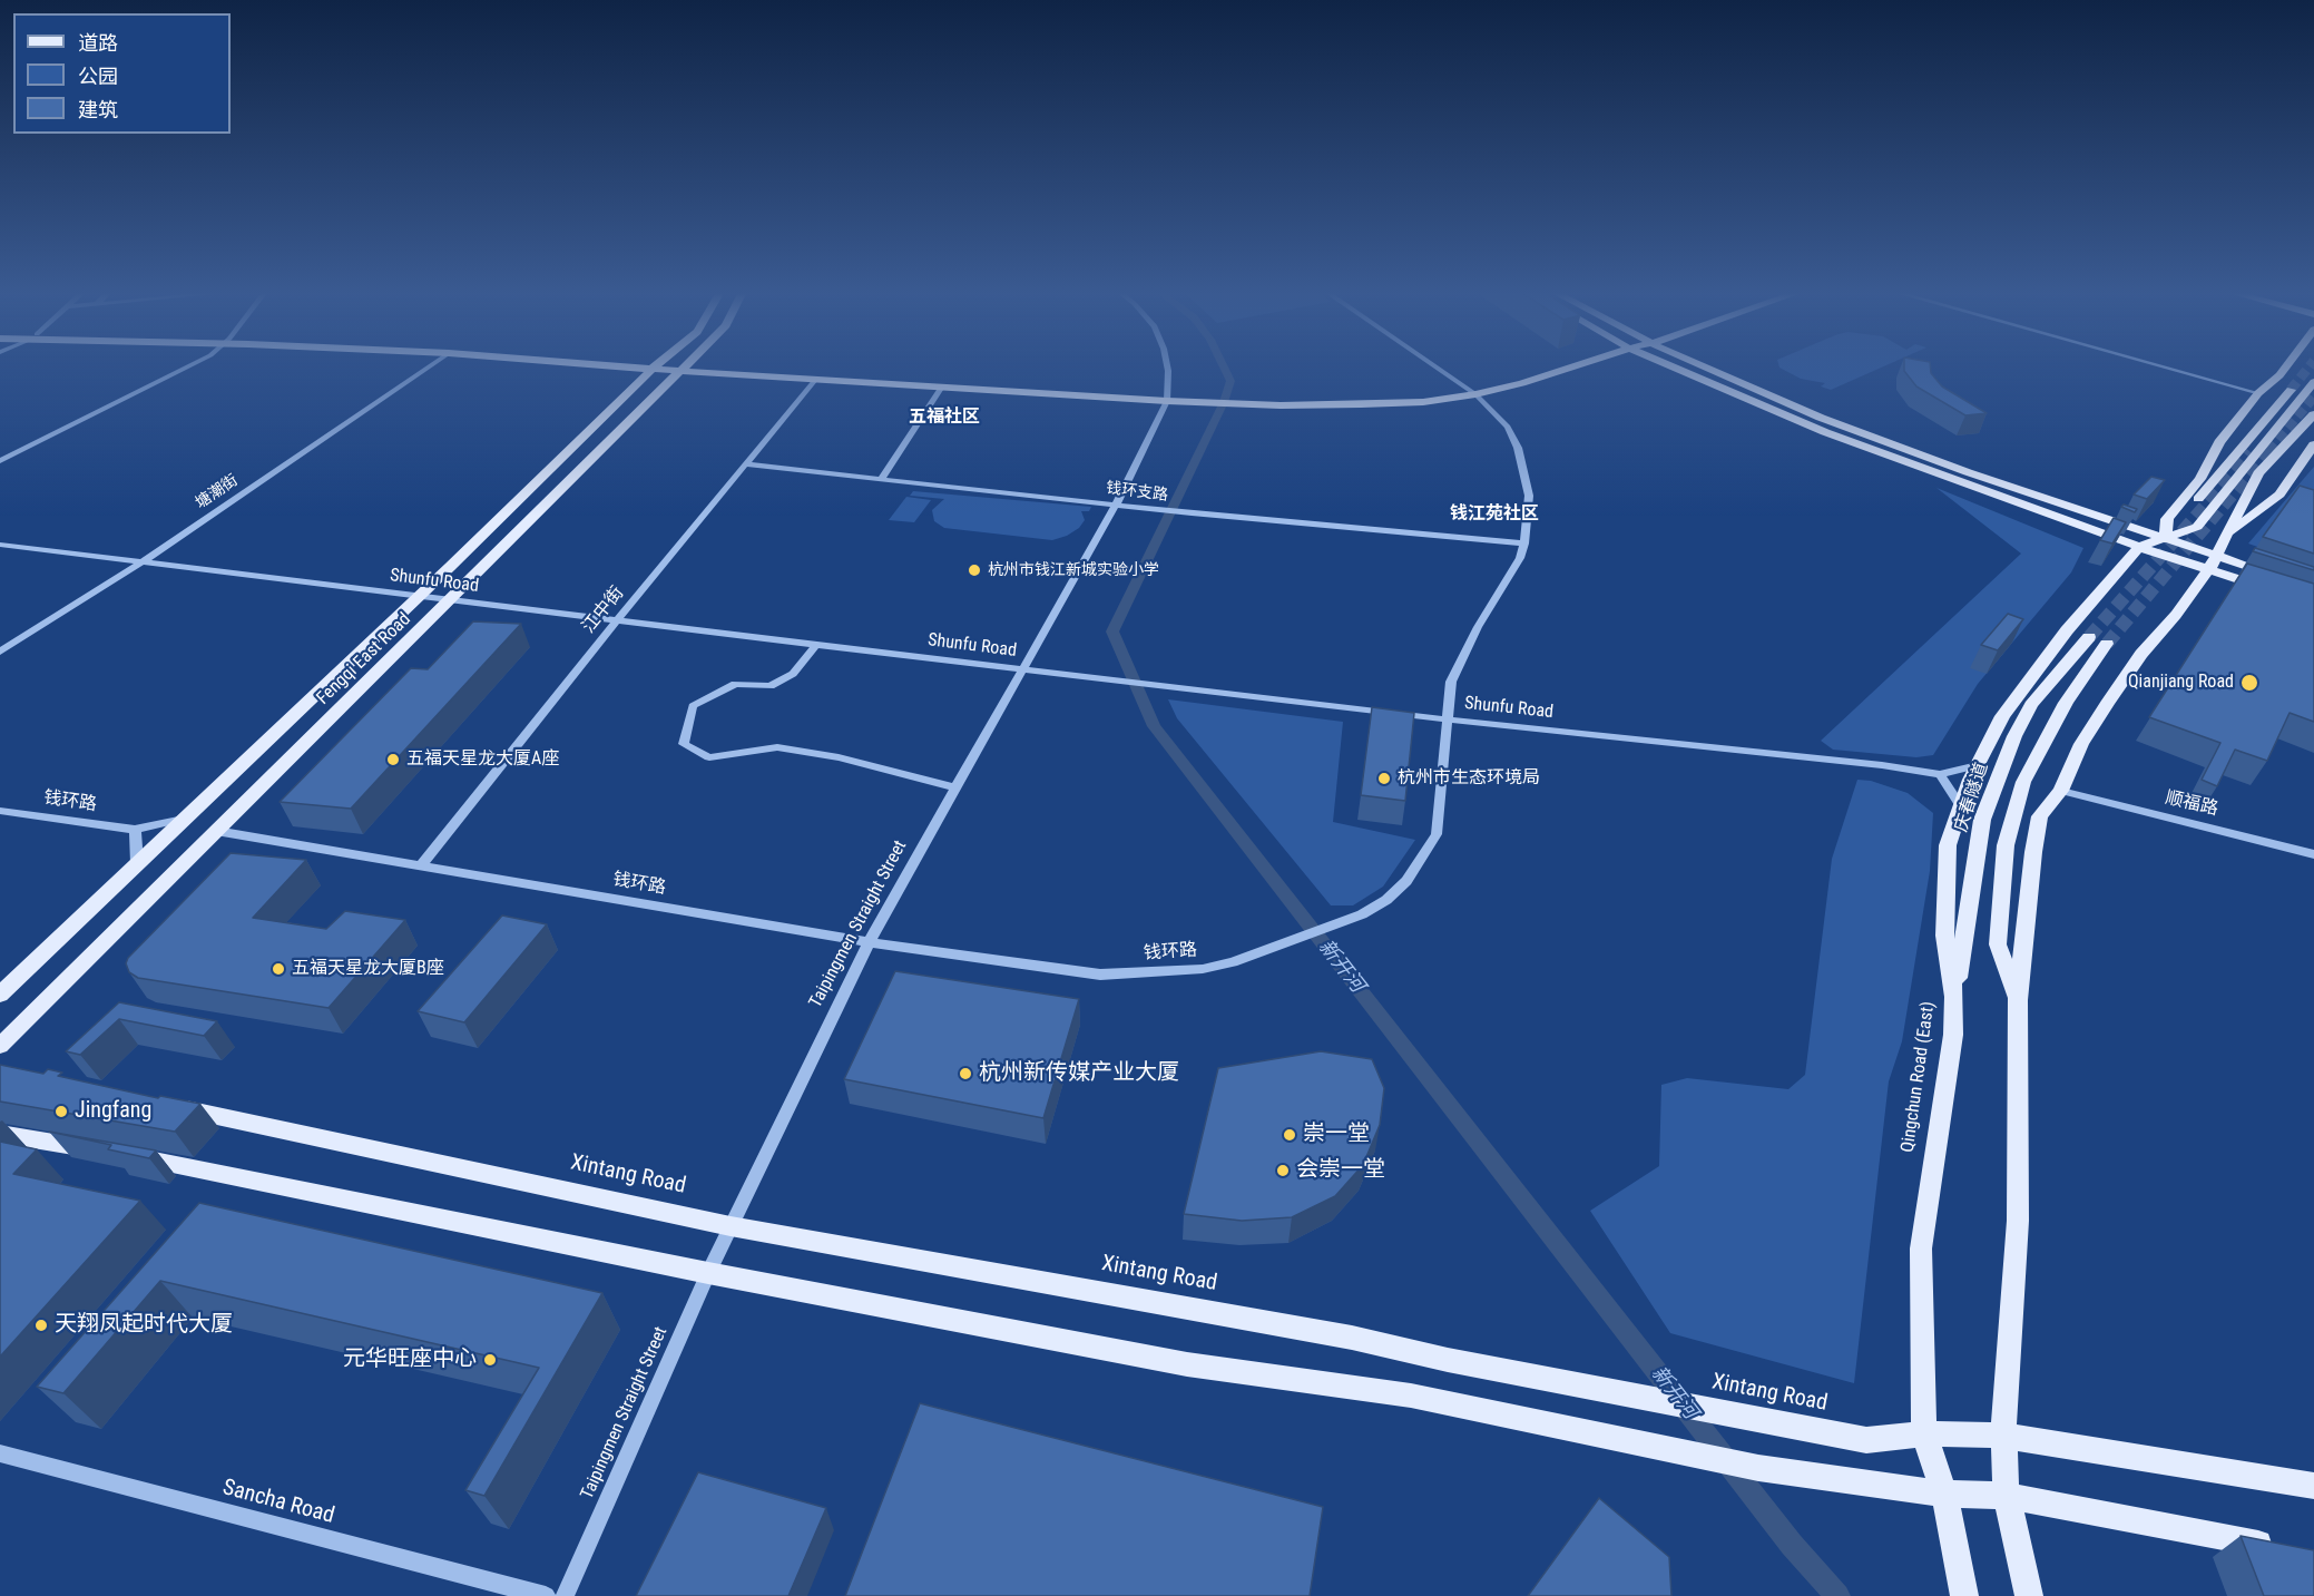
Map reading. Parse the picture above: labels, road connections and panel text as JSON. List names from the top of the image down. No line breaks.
{"streets":{"main road":["Fengqi East Road","庆春隧道","Qingchun Road (East)","Xintang Road"],"street":["塘潮街","钱环支路","Shunfu Road","江中街","钱环路","顺福路","Taipingmen Straight Street","Sancha Road"]},"crossings":[["塘潮街","Shunfu Road"],["钱环支路","江中街"],["钱环支路","钱环路"],["钱环支路","Taipingmen Straight Street"],["Shunfu Road","江中街"],["Shunfu Road","Fengqi East Road"],["Shunfu Road","钱环路"],["Shunfu Road","Taipingmen Straight Street"],["江中街","钱环路"],["Fengqi East Road","钱环路"],["庆春隧道","Qingchun Road (East)"],["钱环路","Taipingmen Straight Street"],["Taipingmen Straight Street","Xintang Road"],["Qingchun Road (East)","Xintang Road"]],"districts":["五福社区","钱江苑社区"],"water":["新开河"],"places":["杭州市钱江新城实验小学","Qianjiang Road","五福天星龙大厦A座","杭州市生态环境局","五福天星龙大厦B座","杭州新传媒产业大厦","Jingfang","崇一堂","会崇一堂","天翔凤起时代大厦","元华旺座中心"],"legend":["道路","公园","建筑"]}
